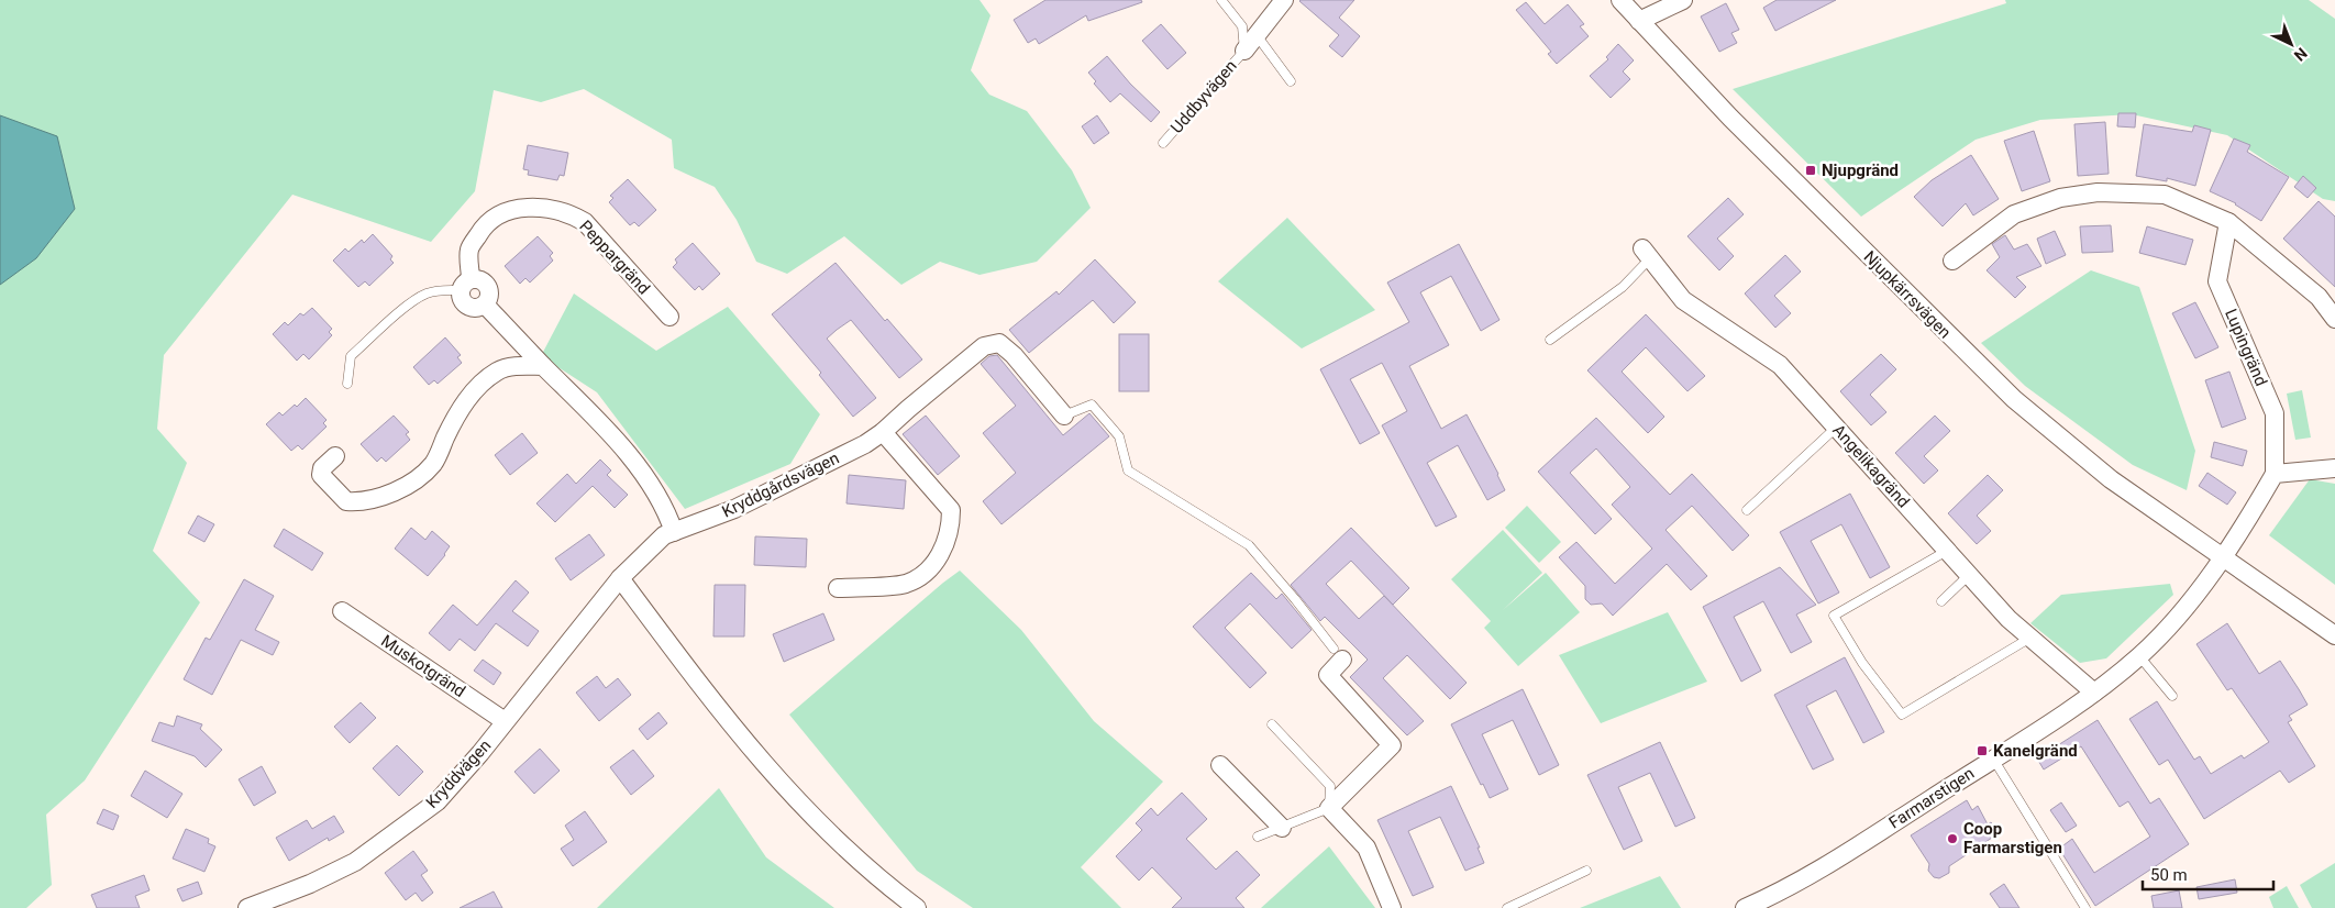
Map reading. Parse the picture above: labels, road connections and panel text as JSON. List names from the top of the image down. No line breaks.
{"streets":{"street":["Uddbyvägen","Peppargränd","Njupkärrsvägen","Lupingränd","Angelikagränd","Kryddgårdsvägen","Muskotgränd","Kryddvägen","Farmarstigen"]},"crossings":[["Njupkärrsvägen","Farmarstigen"],["Angelikagränd","Farmarstigen"],["Kryddgårdsvägen","Kryddvägen"],["Muskotgränd","Kryddvägen"]],"places":{"transit":["Njupgränd","Kanelgränd"],"other":["Coop Farmarstigen"]},"scale_bar":"50 m","north":"bottom right"}
